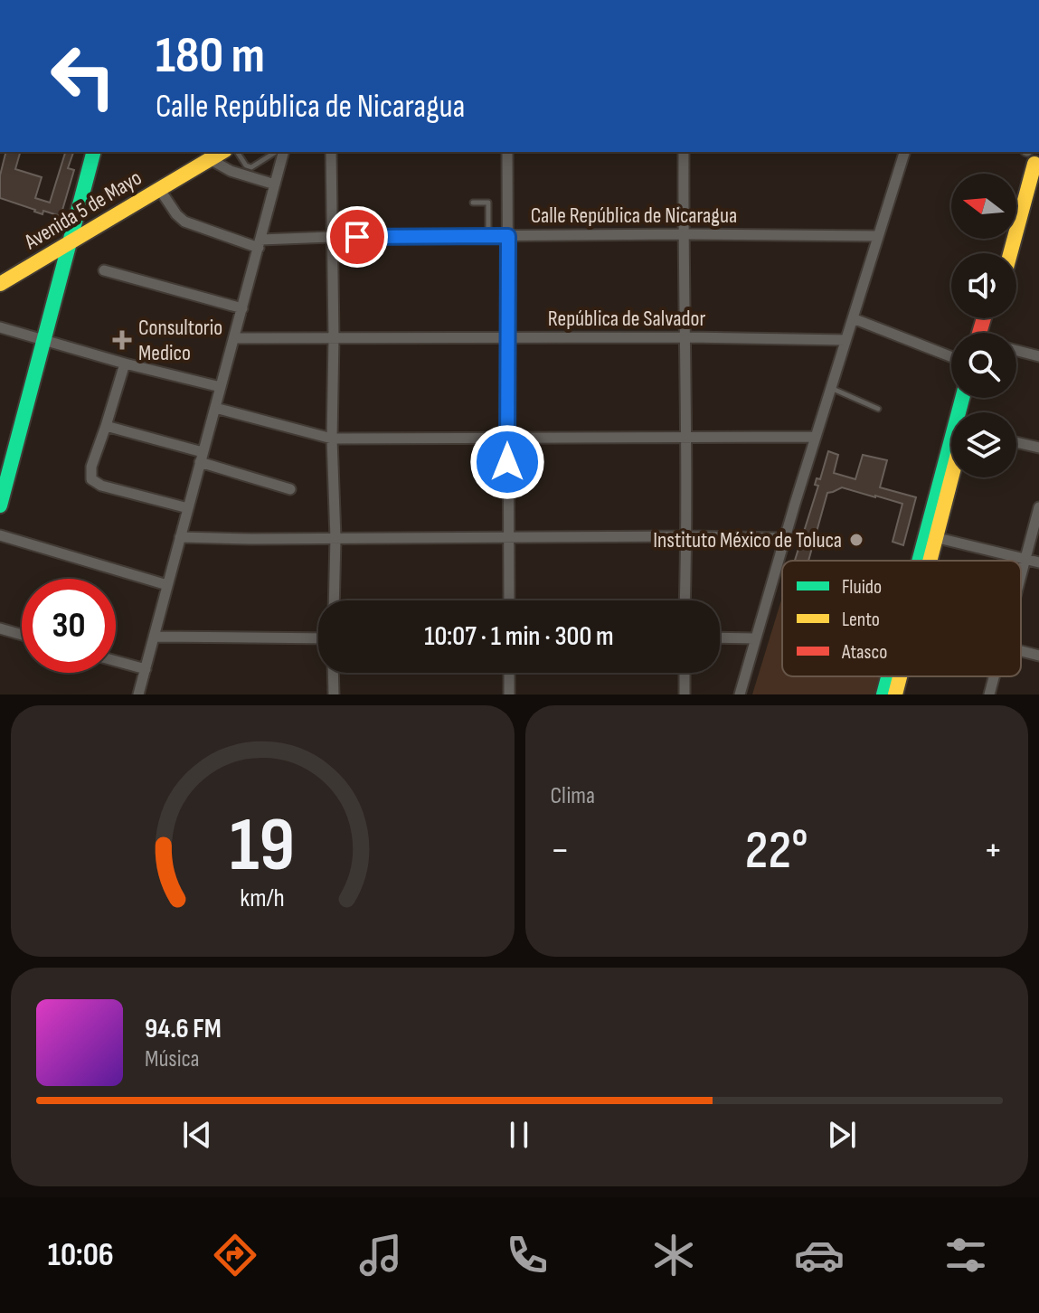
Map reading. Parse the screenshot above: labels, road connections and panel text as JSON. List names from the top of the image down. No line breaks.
{"streets":{"main road":["Avenida 5 de Mayo"],"street":["Calle República de Nicaragua","República de Salvador"]},"places":{"health":["Consultorio Medico"],"other":["Instituto México de Toluca"]},"legend":["Fluido","Lento","Atasco"],"north":"left","page":{"turn":["180 m","Calle República de Nicaragua"],"limit":"30","trip":"10:07 · 1 min · 300 m","tile":"Clima","heat":["−","22°","+"],"song":["94.6 FM","Música"],"tabs":"10:06","gauge":["19","km/h"]}}
